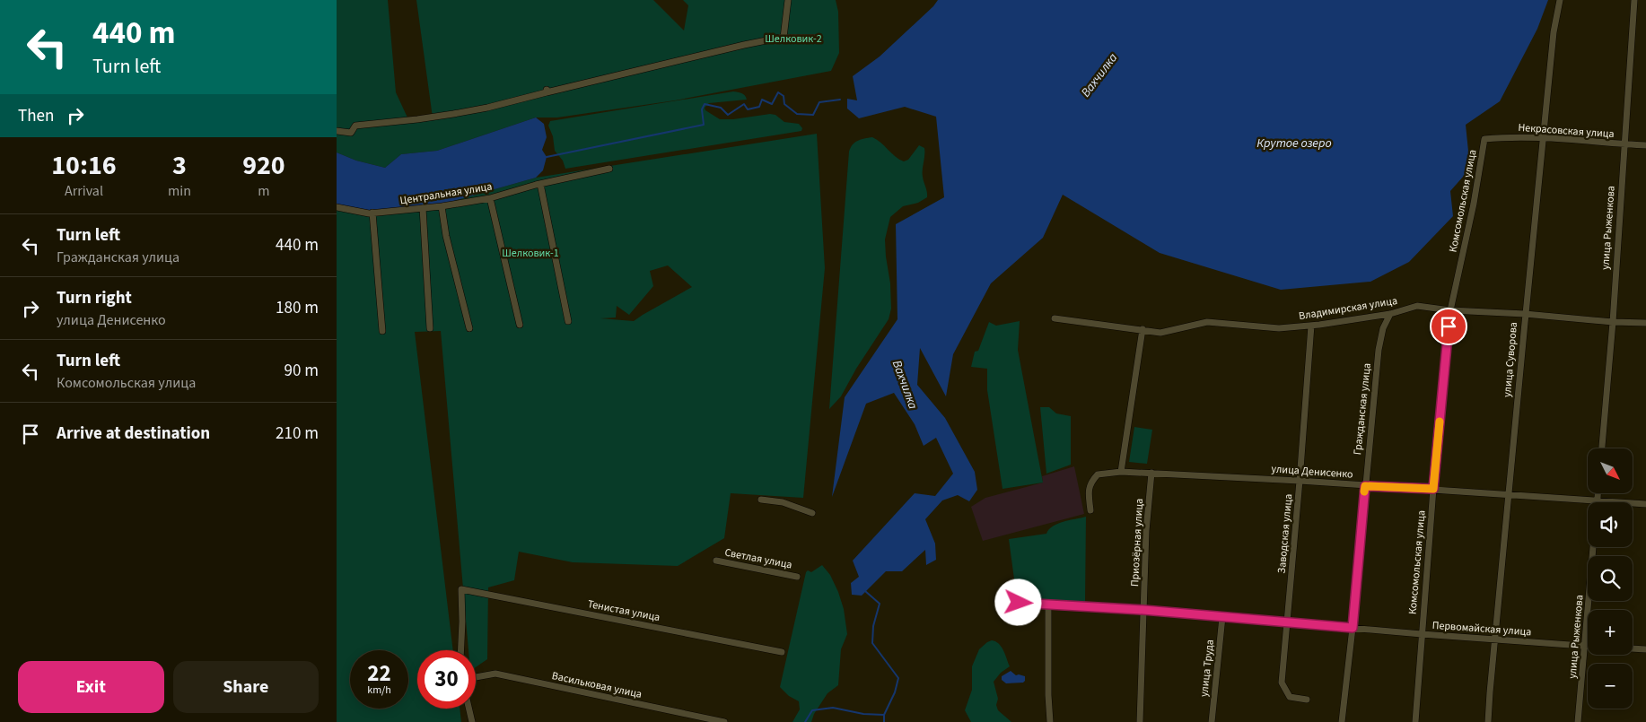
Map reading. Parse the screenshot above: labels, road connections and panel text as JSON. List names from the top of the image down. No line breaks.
{"streets":{"street":["Некрасовская улица","Центральная улица","Комсомольская улица","улица Рыженкова","Владимирская улица","улица Суворова","Гражданская улица","улица Денисенко","Заводская улица","Приозёрная улица","Светлая улица","Тенистая улица","Первомайская улица","улица Труда","Васильковая улица"]},"crossings":[["Некрасовская улица","Комсомольская улица"],["Некрасовская улица","улица Рыженкова"],["Некрасовская улица","улица Суворова"],["Комсомольская улица","Владимирская улица"],["Комсомольская улица","улица Денисенко"],["Комсомольская улица","Первомайская улица"],["улица Рыженкова","Владимирская улица"],["улица Рыженкова","Первомайская улица"],["Владимирская улица","улица Суворова"],["Владимирская улица","Гражданская улица"],["Владимирская улица","Заводская улица"],["улица Суворова","улица Денисенко"],["улица Суворова","Первомайская улица"],["Гражданская улица","улица Денисенко"],["Гражданская улица","Первомайская улица"],["улица Денисенко","Заводская улица"],["улица Денисенко","Приозёрная улица"],["Заводская улица","Первомайская улица"],["Приозёрная улица","Первомайская улица"],["Первомайская улица","улица Труда"]],"water":["Вахчилка","Крутое озеро"],"parks":["Шелковик-2","Шелковик-1"],"north":"bottom right","page":{"turn":["440 m","Turn left"],"then":"Then","eta":["10:16","Arrival","3","min","920","m"],"list":[{"name":"Turn left","note":"Гражданская улица","value":"440 m"},{"name":"Turn right","note":"улица Денисенко","value":"180 m"},{"name":"Turn left","note":"Комсомольская улица","value":"90 m"},{"name":"Arrive at destination","value":"210 m"}],"map_buttons":["+","−"],"speed":"22 km/h","limit":"30","buttons":["Exit","Share"]}}
